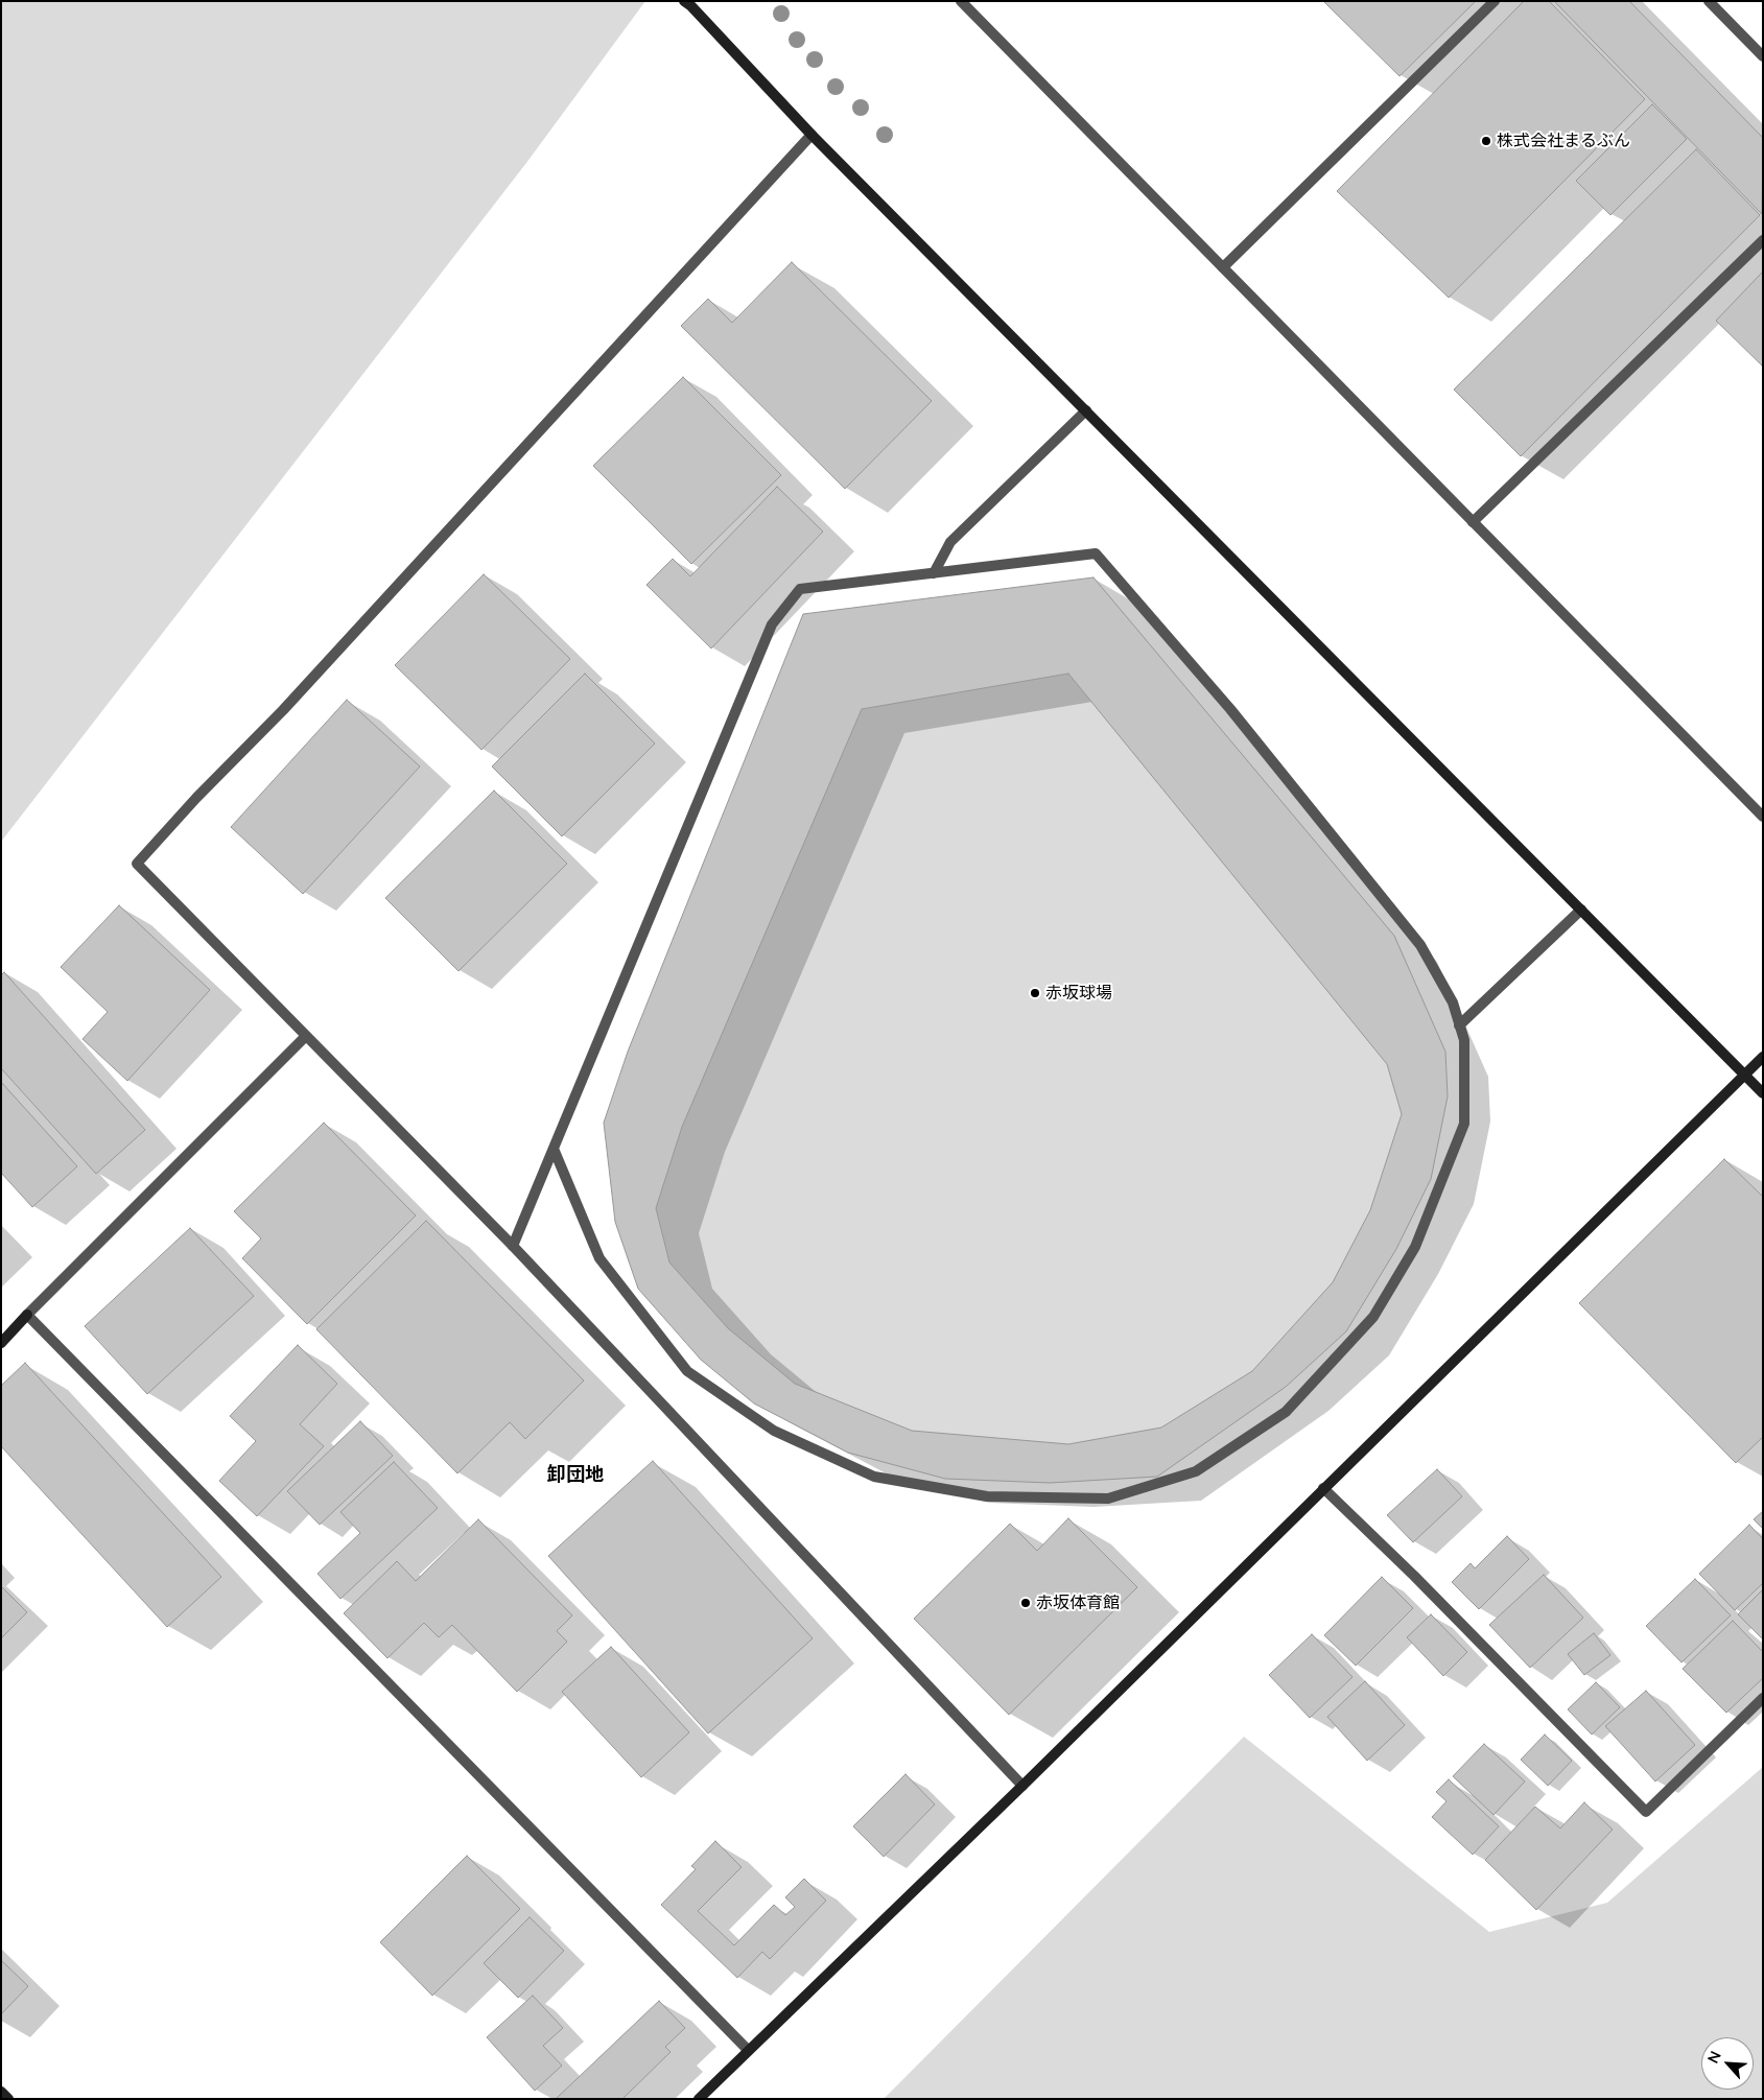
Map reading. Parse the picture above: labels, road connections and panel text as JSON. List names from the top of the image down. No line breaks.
{"districts":["卸団地"],"places":["株式会社まるぶん","赤坂球場","赤坂体育館"],"north":"top left"}
